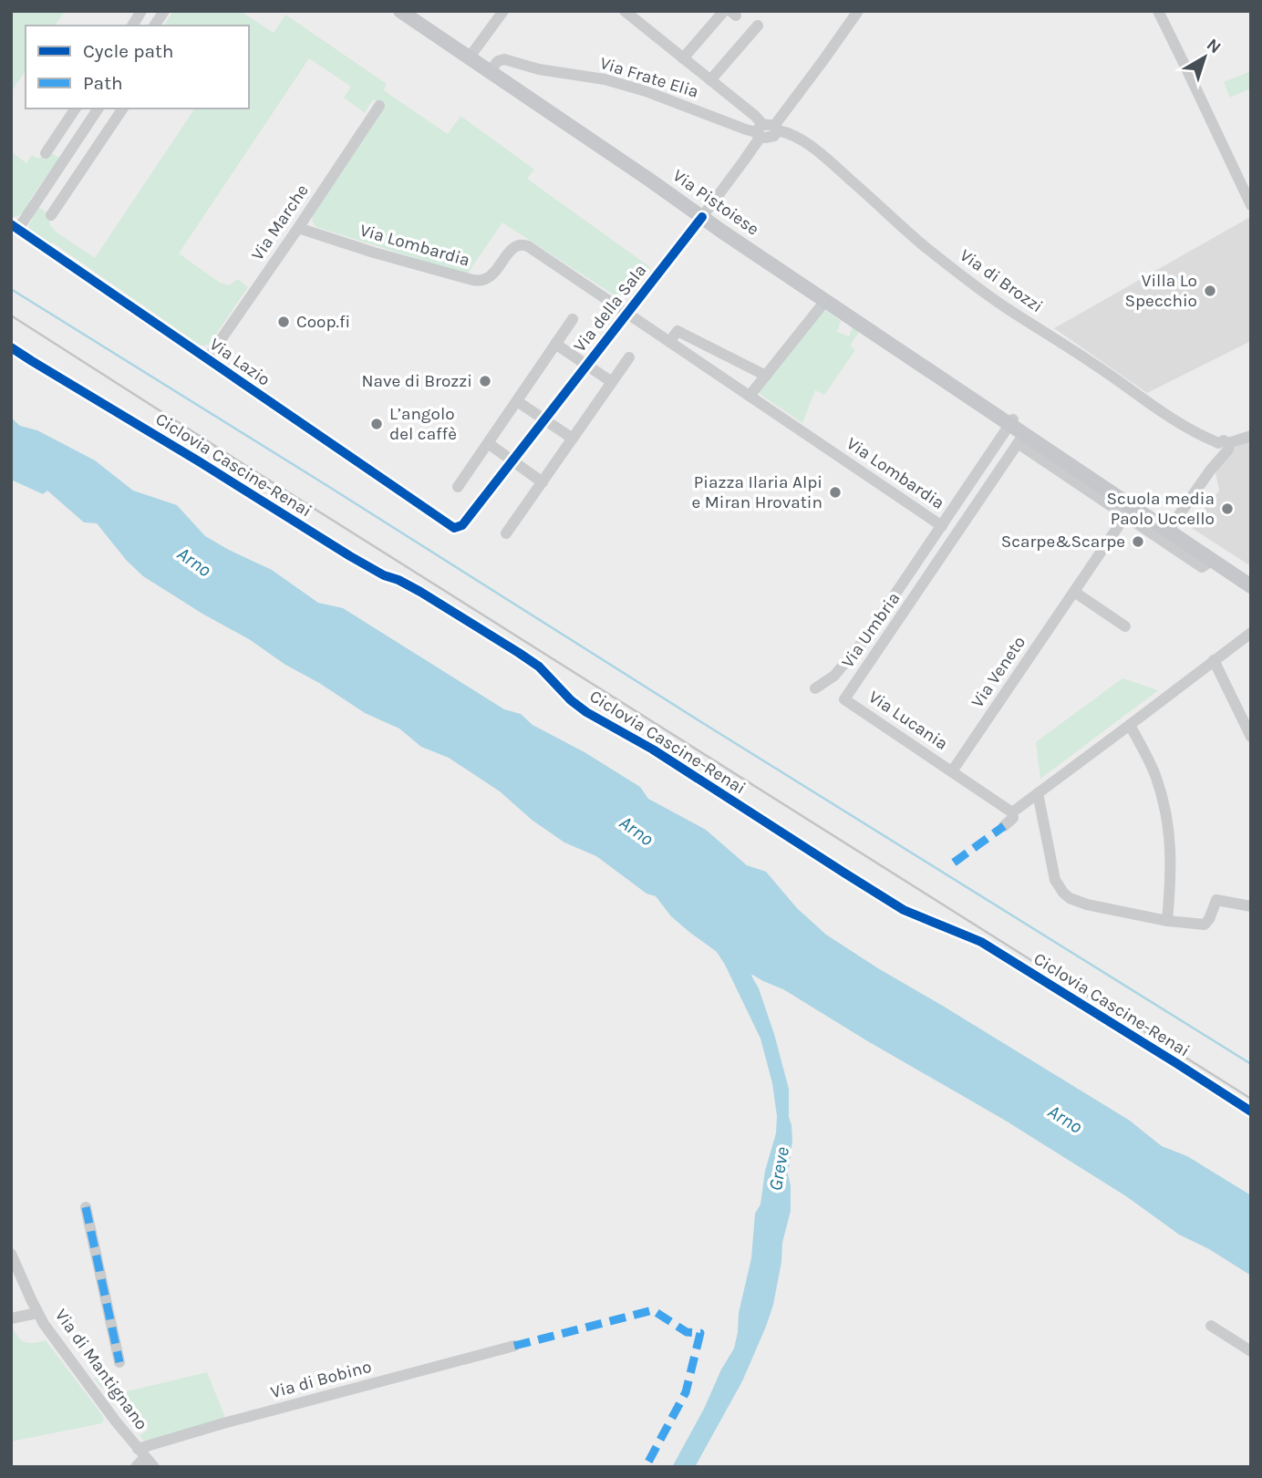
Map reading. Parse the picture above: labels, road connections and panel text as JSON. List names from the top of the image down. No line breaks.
{"streets":{"main road":["Via Pistoiese"],"street":["Via Frate Elia","Via Marche","Via Lombardia","Via di Brozzi","Via della Sala","Via Lazio","Via Umbria","Via Veneto","Via Lucania","Via di Mantignano","Via di Bobino"],"cycle path":["Ciclovia Cascine-Renai"]},"crossings":[["Via Frate Elia","Via Pistoiese"],["Via Frate Elia","Via di Brozzi"],["Via Frate Elia","Via della Sala"],["Via Pistoiese","Via della Sala"],["Via Pistoiese","Via Umbria"],["Via Pistoiese","Via Veneto"],["Via Marche","Via Lombardia"],["Via Marche","Via Lazio"],["Via Lombardia","Via della Sala"],["Via di Brozzi","Via della Sala"],["Via della Sala","Via Lazio"],["Via Umbria","Via Lucania"],["Via Veneto","Via Lucania"],["Via di Mantignano","Via di Bobino"]],"water":["Arno","Greve"],"places":["Villa Lo Specchio","Coop.fi","Nave di Brozzi","L’angolo del caffè","Piazza Ilaria Alpi e Miran Hrovatin","Scuola media Paolo Uccello","Scarpe&Scarpe"],"legend":["Cycle path","Path"],"north":"top right"}
